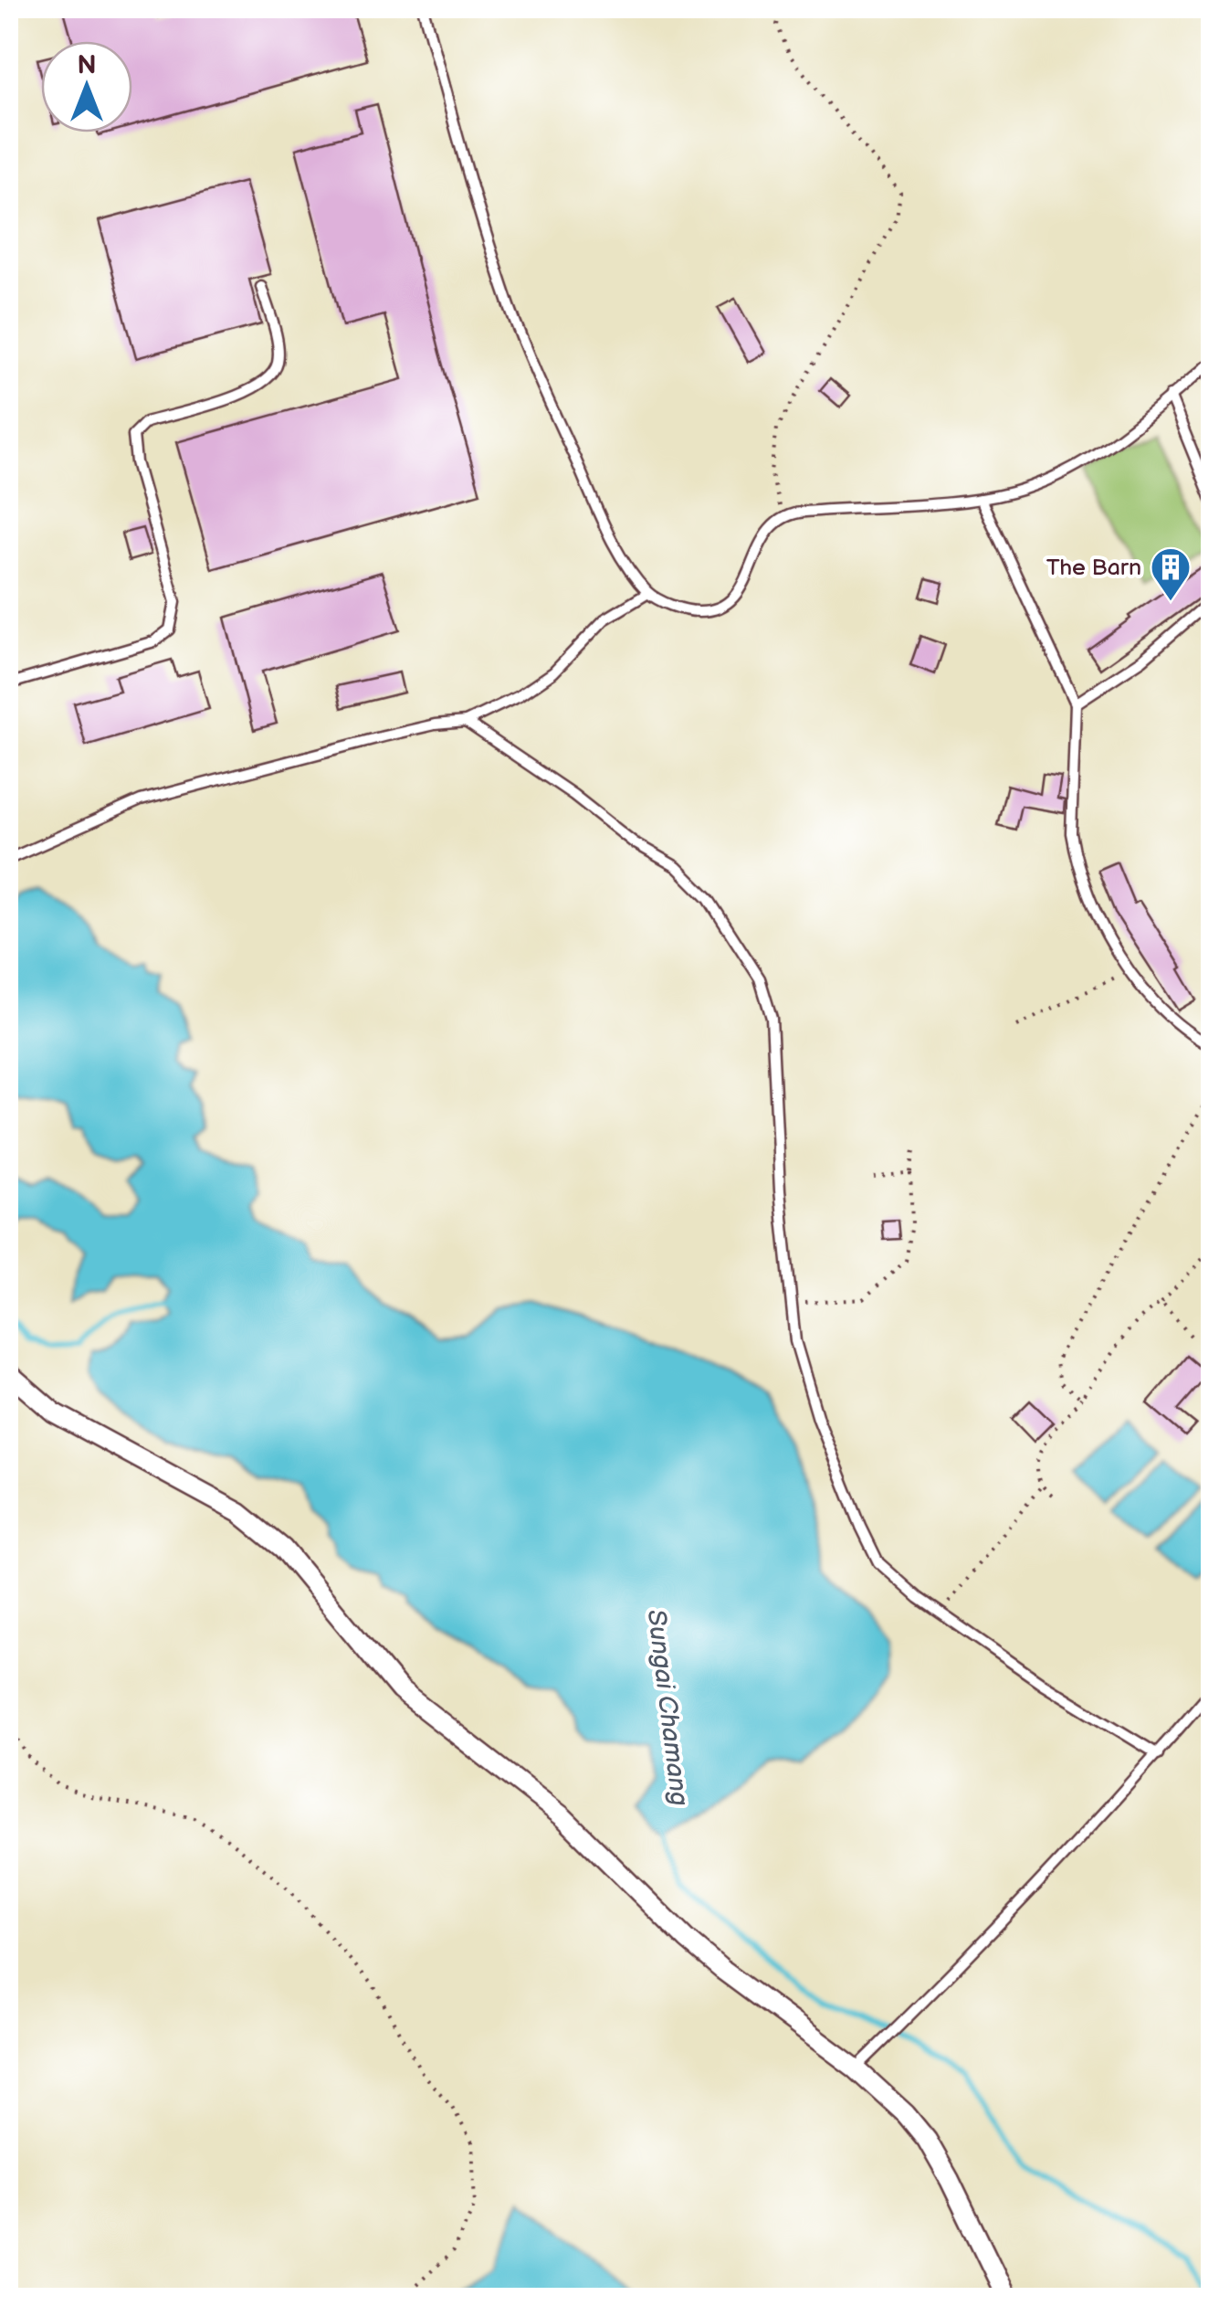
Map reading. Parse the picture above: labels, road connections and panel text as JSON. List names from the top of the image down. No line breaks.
{"water":["Sungai Chamang"],"places":{"building":["The Barn"]},"north":"top"}
